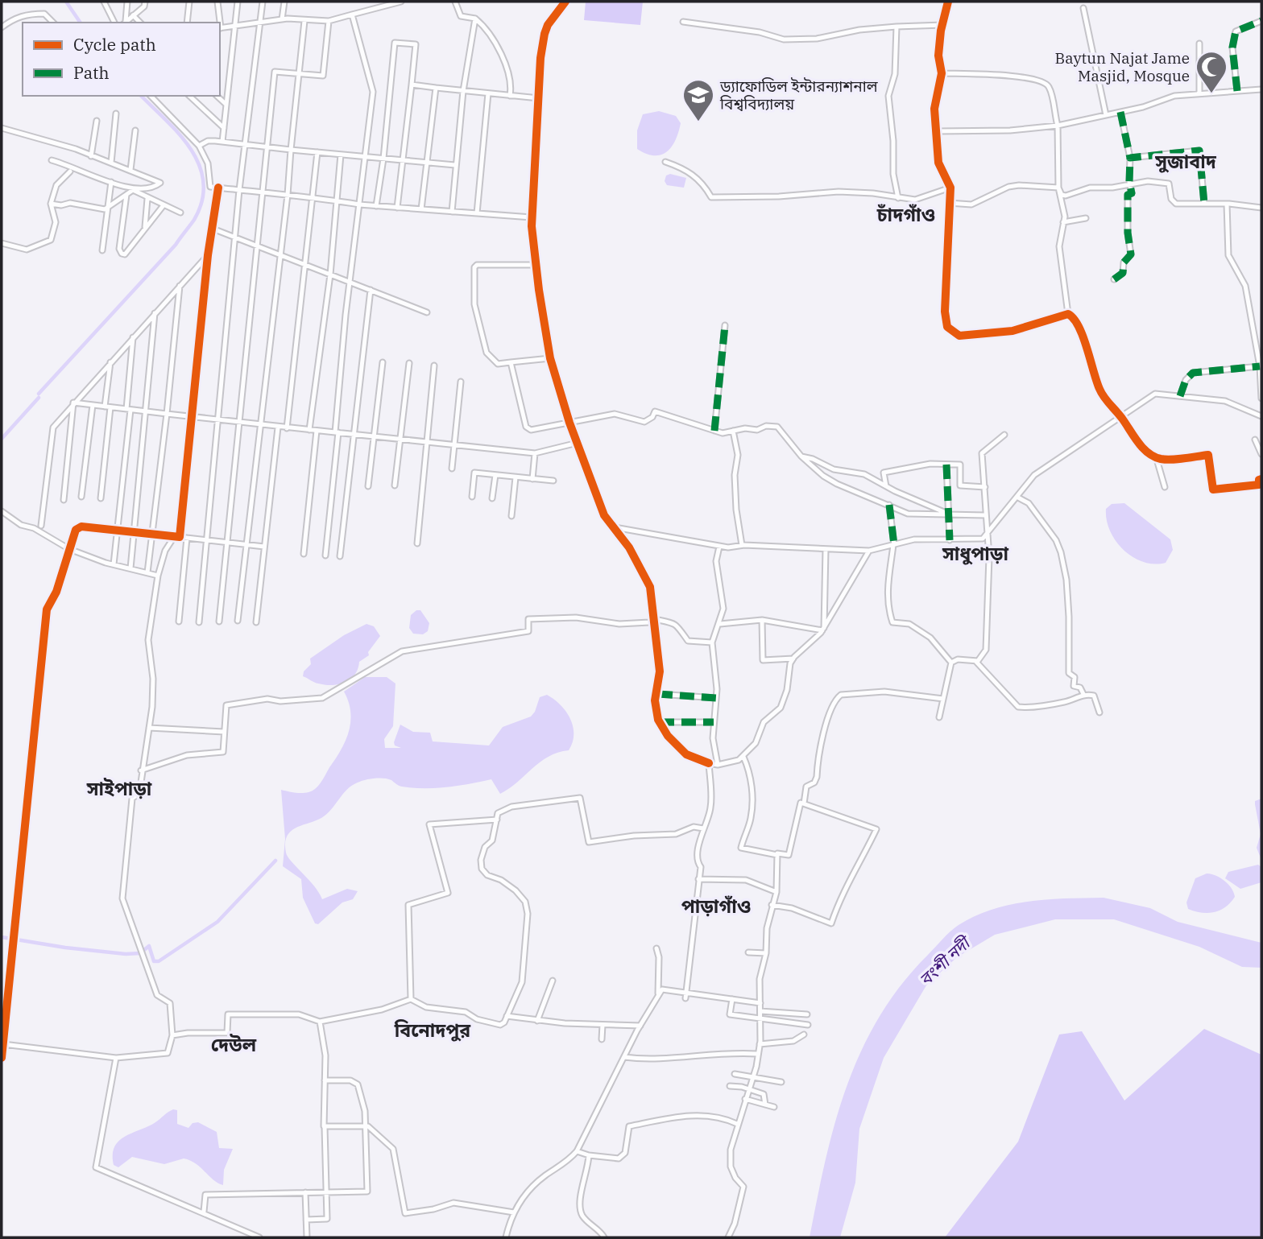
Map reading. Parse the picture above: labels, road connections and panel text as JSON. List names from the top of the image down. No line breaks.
{"districts":["সুজাবাদ","চাঁদগাঁও","সাধুপাড়া","সাইপাড়া","পাড়াগাঁও","বিনোদপুর","দেউল"],"water":["বংশী নদী"],"places":{"mosque":["Baytun Najat Jame Masjid, Mosque"],"school or university":["ড্যাফোডিল ইন্টারন্যাশনাল বিশ্ববিদ্যালয়"]},"legend":["Cycle path","Path"]}
